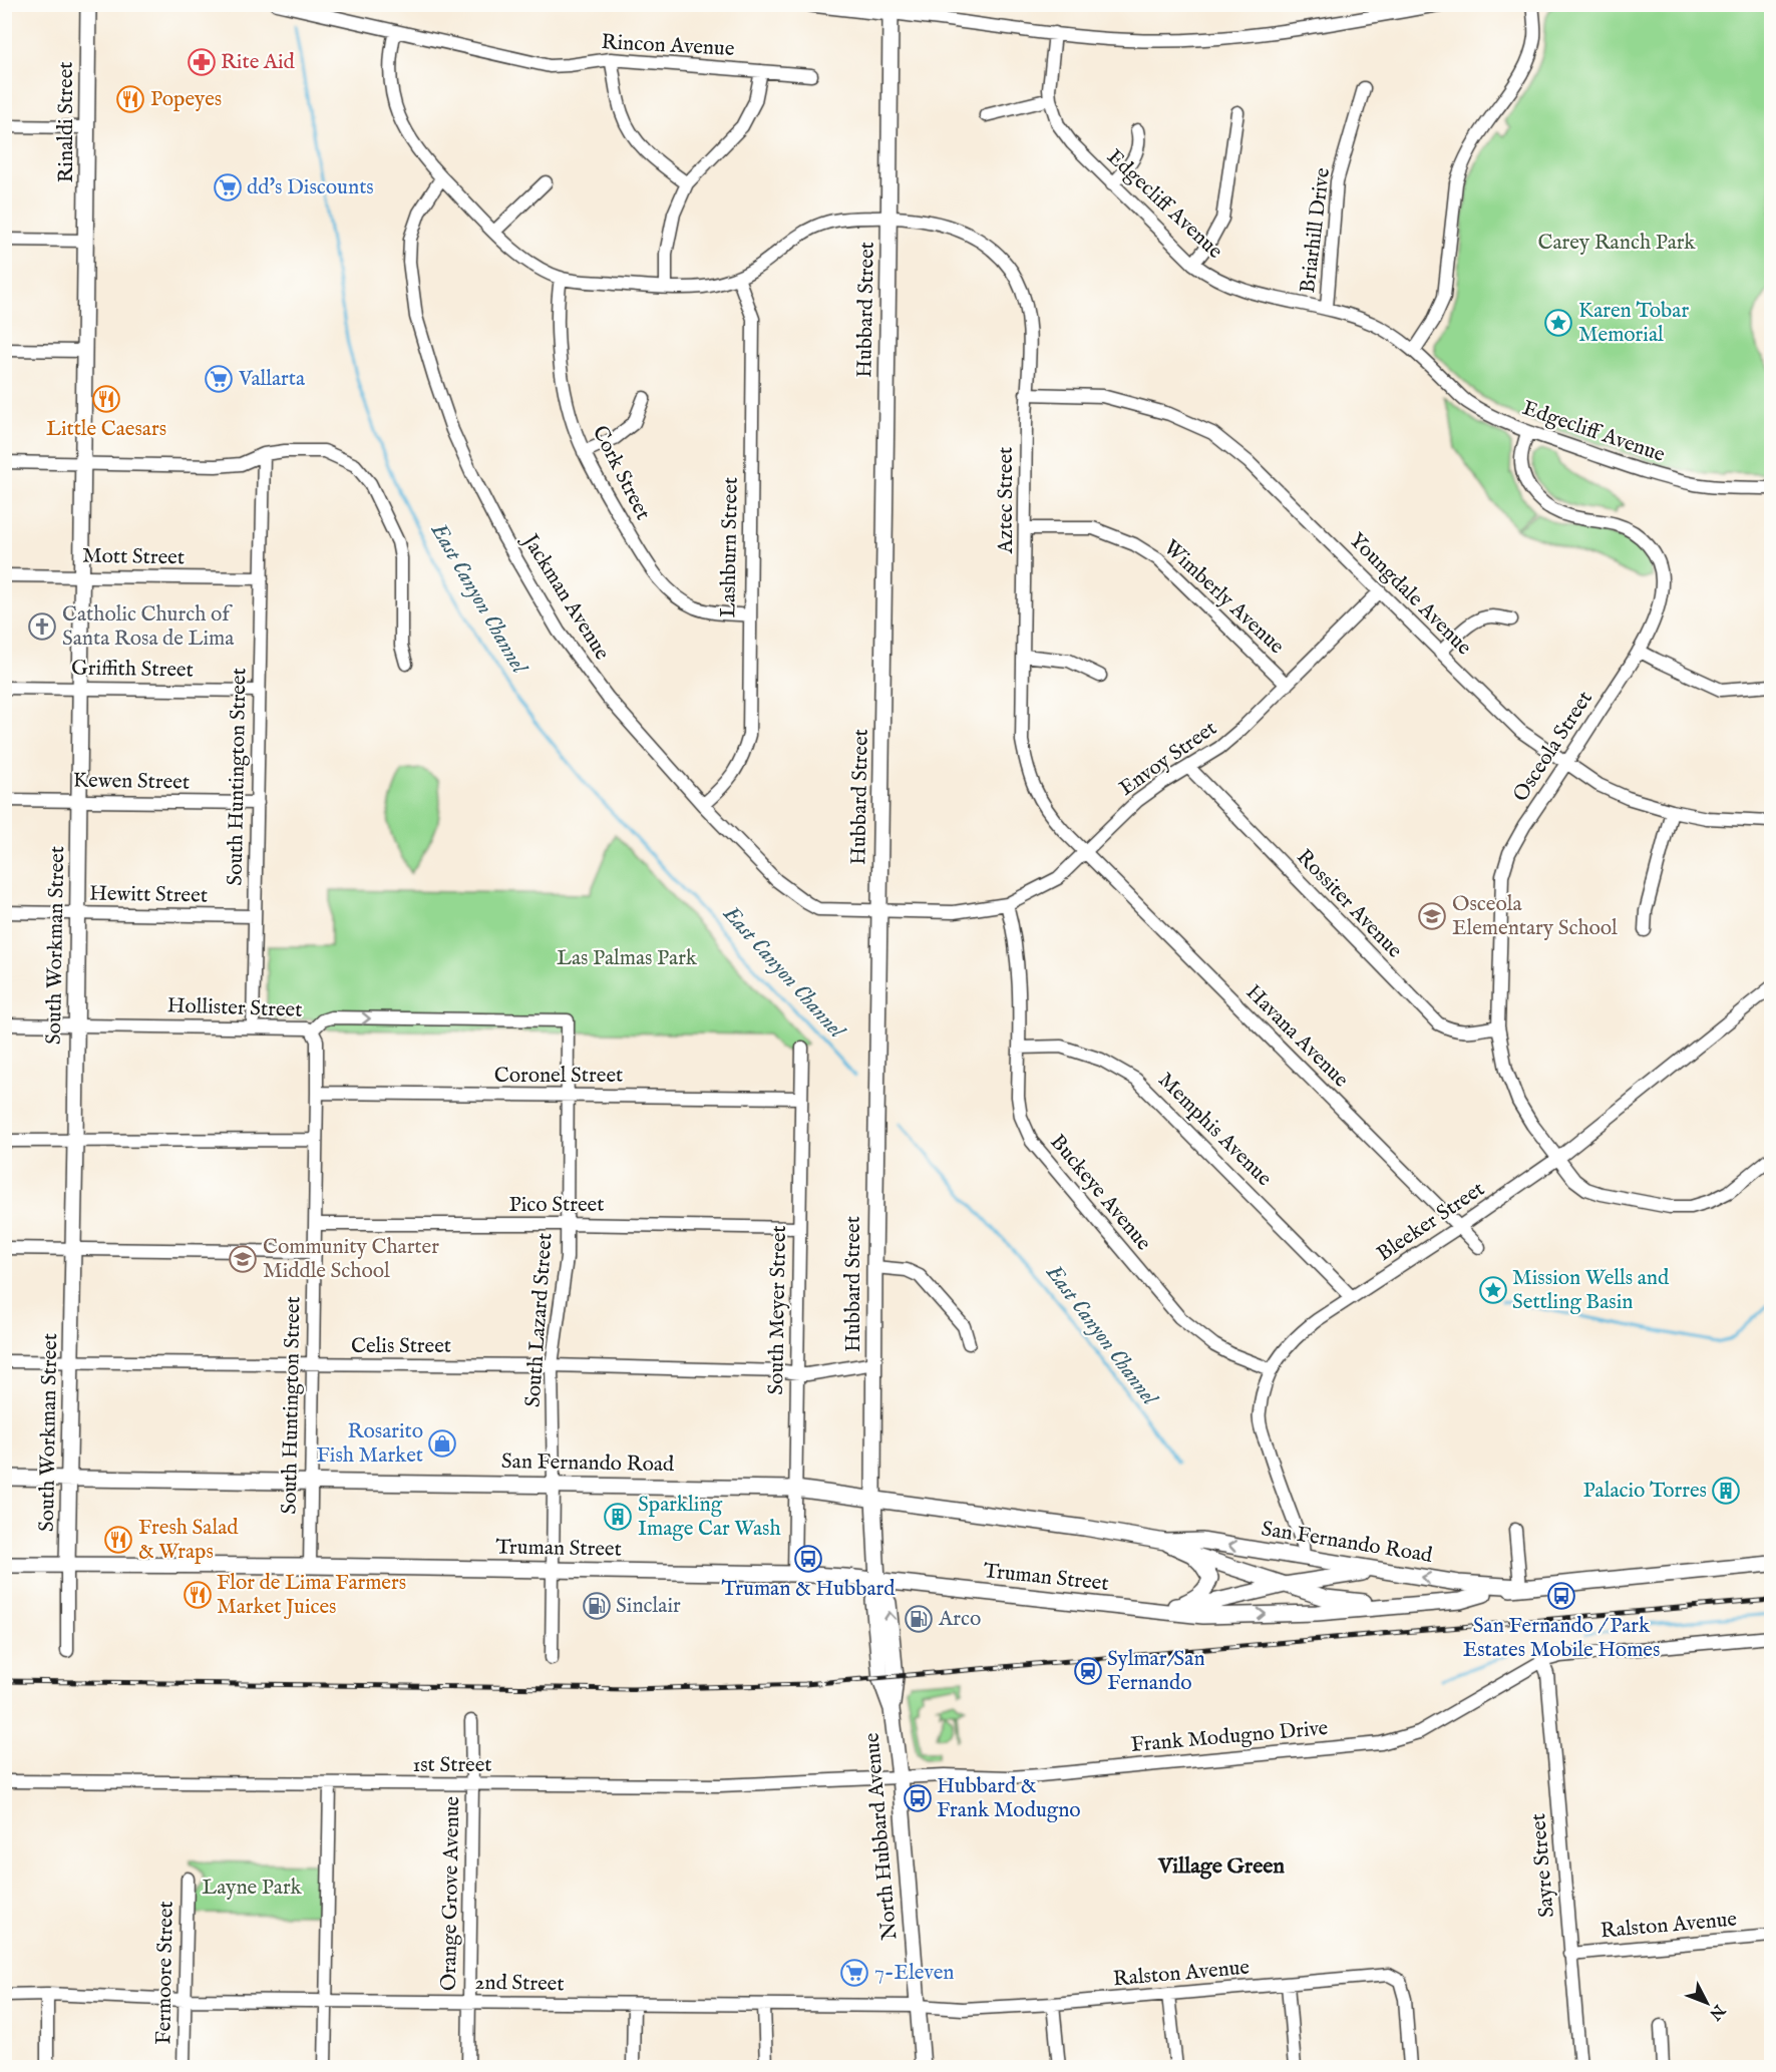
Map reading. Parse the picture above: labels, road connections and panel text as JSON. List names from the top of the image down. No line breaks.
{"streets":{"main road":["Rinaldi Street","Hubbard Street","South Workman Street","San Fernando Road","Truman Street","North Hubbard Avenue"],"street":["Rincon Avenue","Edgecliff Avenue","Briarhill Drive","Cork Street","Aztec Street","Lashburn Street","Mott Street","Youngdale Avenue","Jackman Avenue","Wimberly Avenue","Griffith Street","Osceola Street","Envoy Street","South Huntington Street","Kewen Street","Hewitt Street","Rossiter Avenue","Hollister Street","Havana Avenue","Coronel Street","Memphis Avenue","Buckeye Avenue","Pico Street","Bleeker Street","South Meyer Street","South Lazard Street","Celis Street","Frank Modugno Drive","1st Street","Sayre Street","Orange Grove Avenue","Ralston Avenue","Fermoore Street","2nd Street"]},"crossings":[["Rincon Avenue","Aztec Street"],["Rinaldi Street","South Workman Street"],["Edgecliff Avenue","Briarhill Drive"],["Edgecliff Avenue","Osceola Street"],["Hubbard Street","Aztec Street"],["Hubbard Street","Jackman Avenue"],["Hubbard Street","Envoy Street"],["Hubbard Street","Celis Street"],["Hubbard Street","San Fernando Road"],["Hubbard Street","Truman Street"],["Hubbard Street","North Hubbard Avenue"],["Cork Street","Aztec Street"],["Cork Street","Lashburn Street"],["Aztec Street","Lashburn Street"],["Aztec Street","Youngdale Avenue"],["Aztec Street","Jackman Avenue"],["Aztec Street","Wimberly Avenue"],["Aztec Street","Envoy Street"],["Aztec Street","Havana Avenue"],["Lashburn Street","Jackman Avenue"],["Mott Street","South Huntington Street"],["Mott Street","South Workman Street"],["Youngdale Avenue","Osceola Street"],["Youngdale Avenue","Envoy Street"],["Jackman Avenue","Envoy Street"],["Wimberly Avenue","Envoy Street"],["Griffith Street","South Huntington Street"],["Griffith Street","South Workman Street"],["Osceola Street","Rossiter Avenue"],["Osceola Street","Bleeker Street"],["Envoy Street","Rossiter Avenue"],["Envoy Street","Havana Avenue"],["Envoy Street","Buckeye Avenue"],["South Huntington Street","Kewen Street"],["South Huntington Street","Hewitt Street"],["South Huntington Street","Hollister Street"],["South Huntington Street","Coronel Street"],["South Huntington Street","Pico Street"],["South Huntington Street","Celis Street"],["South Huntington Street","San Fernando Road"],["South Huntington Street","Truman Street"],["Kewen Street","South Workman Street"],["Hewitt Street","South Workman Street"],["South Workman Street","Hollister Street"],["South Workman Street","Celis Street"],["South Workman Street","San Fernando Road"],["South Workman Street","Truman Street"],["Hollister Street","South Lazard Street"],["Havana Avenue","Bleeker Street"],["Coronel Street","South Meyer Street"],["Coronel Street","South Lazard Street"],["Memphis Avenue","Buckeye Avenue"],["Memphis Avenue","Bleeker Street"],["Buckeye Avenue","Bleeker Street"],["Pico Street","South Meyer Street"],["Pico Street","South Lazard Street"],["Bleeker Street","San Fernando Road"],["South Meyer Street","Celis Street"],["South Meyer Street","San Fernando Road"],["South Meyer Street","Truman Street"],["South Lazard Street","Celis Street"],["South Lazard Street","San Fernando Road"],["South Lazard Street","Truman Street"],["San Fernando Road","Truman Street"],["Frank Modugno Drive","1st Street"],["Frank Modugno Drive","North Hubbard Avenue"],["Frank Modugno Drive","Sayre Street"],["1st Street","North Hubbard Avenue"],["1st Street","Orange Grove Avenue"],["North Hubbard Avenue","2nd Street"],["Sayre Street","Ralston Avenue"],["Orange Grove Avenue","2nd Street"],["Ralston Avenue","2nd Street"],["Fermoore Street","2nd Street"]],"one_way":["Hollister Street"],"districts":["Village Green"],"water":["East Canyon Channel"],"parks":["Carey Ranch Park","Las Palmas Park","Layne Park"],"places":{"pharmacy":["Rite Aid"],"restaurant":["Popeyes","Little Caesars","Fresh Salad & Wraps","Flor de Lima Farmers Market Juices"],"supermarket":["dd's Discounts","Vallarta","7-Eleven"],"place":["Karen Tobar Memorial","Mission Wells and Settling Basin"],"church":["Catholic Church of Santa Rosa de Lima"],"school or university":["Osceola Elementary School","Community Charter Middle School"],"shop":["Rosarito Fish Market"],"building":["Palacio Torres","Sparkling Image Car Wash"],"bus stop":["Truman & Hubbard","San Fernando / Park Estates Mobile Homes","Hubbard & Frank Modugno"],"fuel station":["Sinclair","Arco"],"station":["Sylmar/San Fernando"]},"north":"bottom right"}
